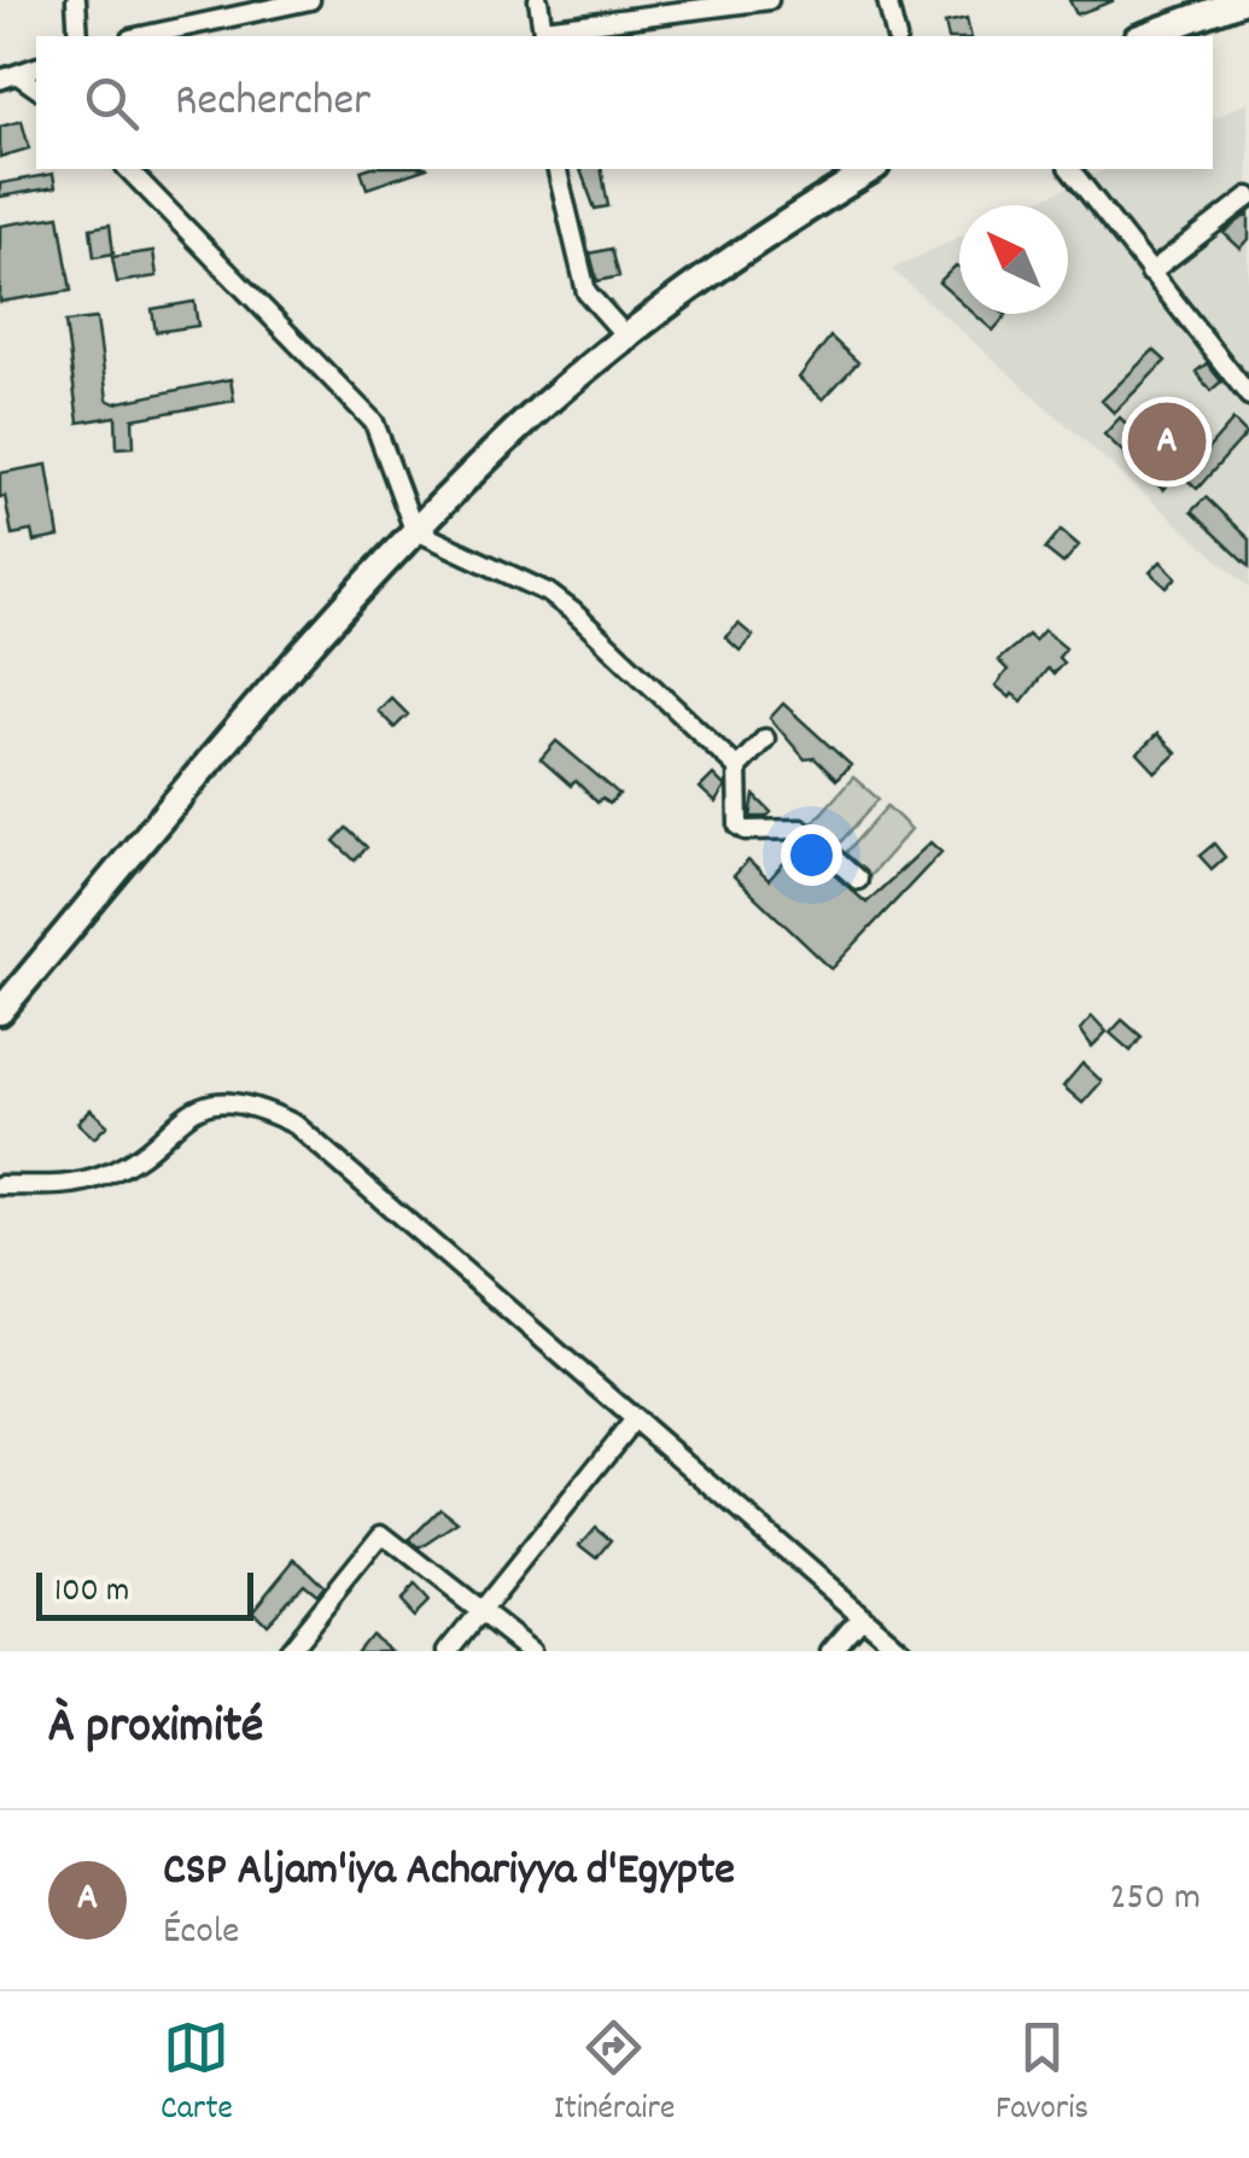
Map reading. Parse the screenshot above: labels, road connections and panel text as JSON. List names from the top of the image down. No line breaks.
{"scale_bar":"100 m","north":"top left","page":{"search":"Rechercher","pins":"A","scale":"100 m","heading":"À proximité","list":[{"mark":"A","name":"CSP Aljam'iya Achariyya d'Egypte","note":"École","value":"250 m"}],"nav":["Carte","Itinéraire","Favoris"]}}
